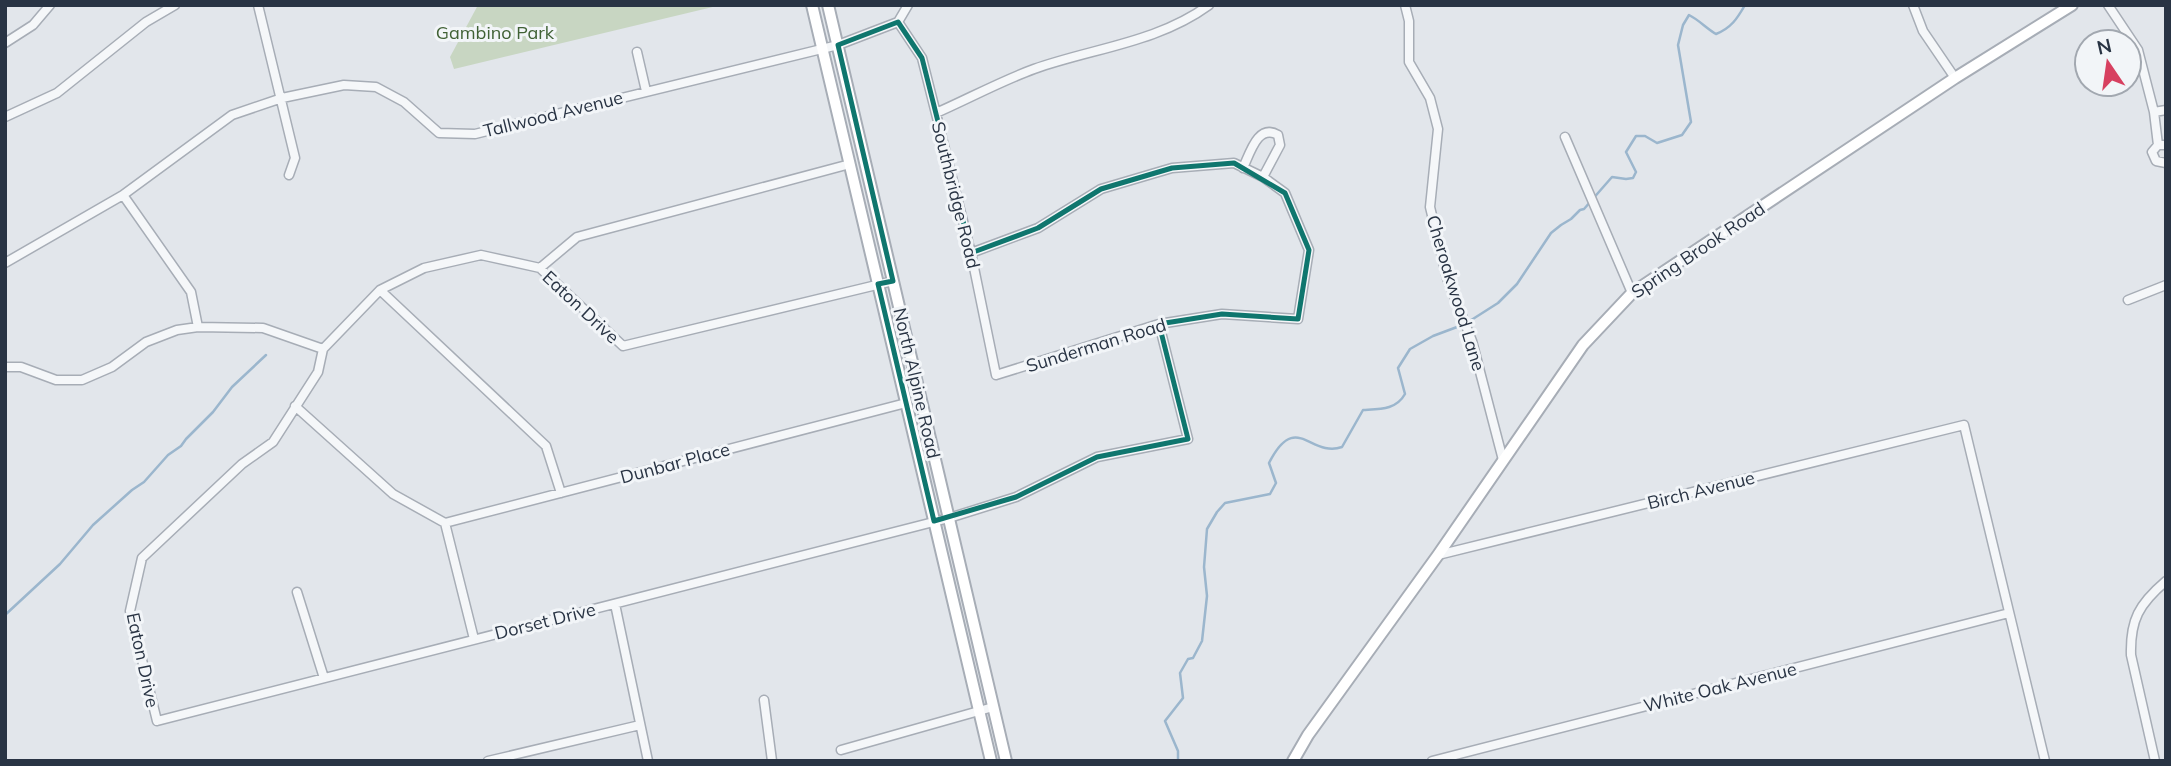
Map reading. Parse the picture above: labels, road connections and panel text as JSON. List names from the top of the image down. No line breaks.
{"streets":{"main road":["Spring Brook Road","North Alpine Road"],"street":["Tallwood Avenue","Southbridge Road","Cheroakwood Lane","Eaton Drive","Sunderman Road","Dunbar Place","Birch Avenue","Dorset Drive","White Oak Avenue"]},"crossings":[["Tallwood Avenue","Southbridge Road"],["Tallwood Avenue","North Alpine Road"],["Southbridge Road","Sunderman Road"],["Spring Brook Road","Cheroakwood Lane"],["Spring Brook Road","Birch Avenue"],["Eaton Drive","North Alpine Road"],["Eaton Drive","Dorset Drive"],["Sunderman Road","Dorset Drive"],["North Alpine Road","Dunbar Place"],["North Alpine Road","Dorset Drive"],["Birch Avenue","White Oak Avenue"]],"parks":["Gambino Park"],"north":"top"}
